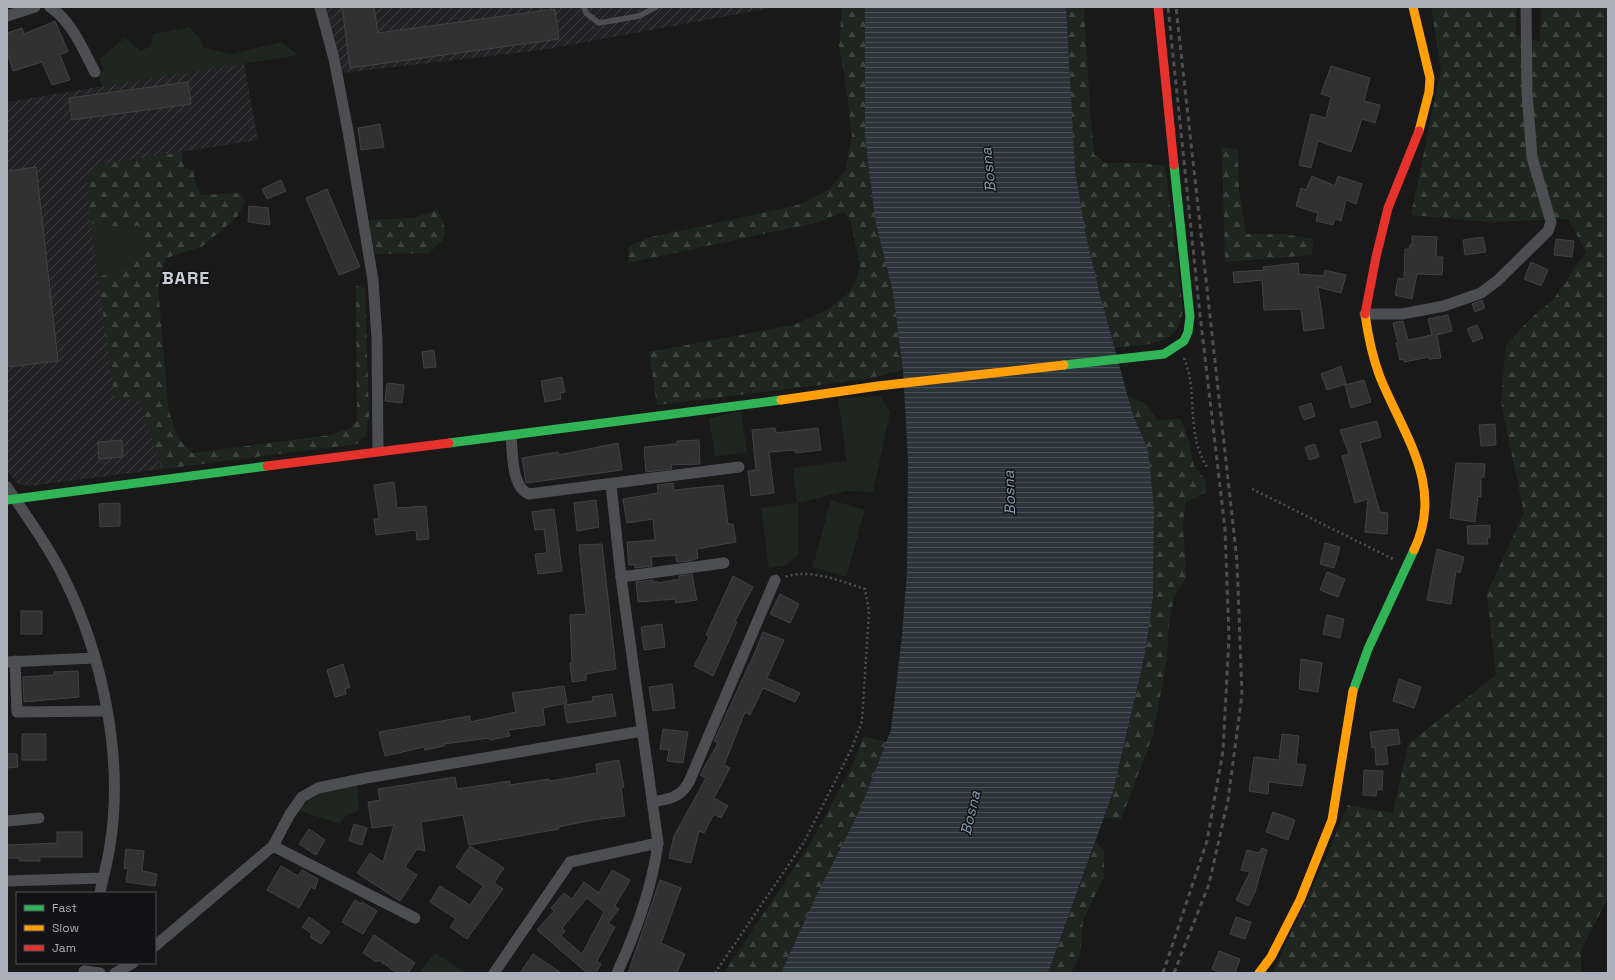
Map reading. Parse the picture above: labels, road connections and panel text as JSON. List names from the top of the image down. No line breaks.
{"districts":["BARE"],"water":["Bosna"],"legend":["Fast","Slow","Jam"]}
